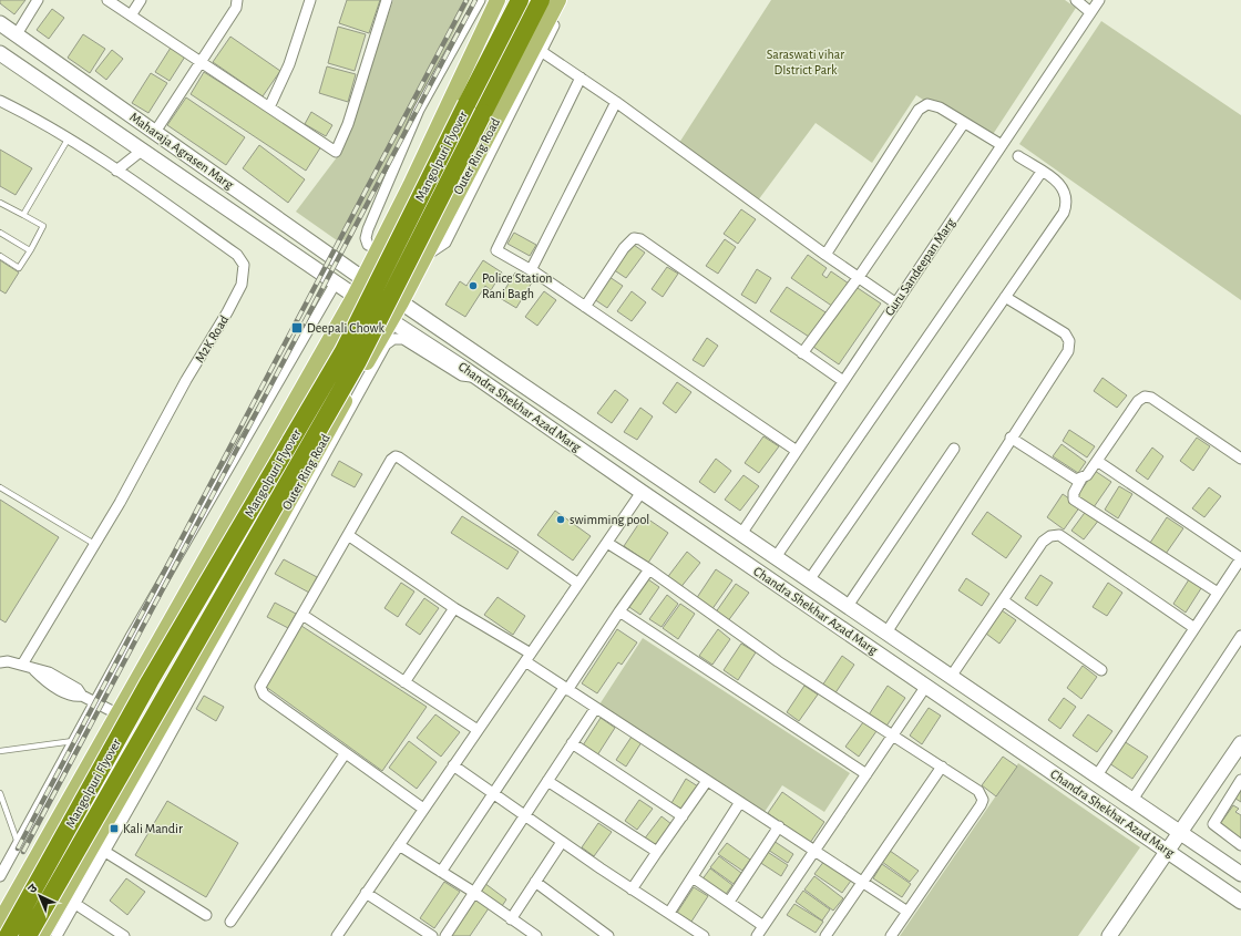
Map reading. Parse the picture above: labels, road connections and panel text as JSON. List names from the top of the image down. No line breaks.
{"streets":{"highway":["Mangolpuri Flyover"],"main road":["Outer Ring Road"],"street":["Maharaja Agrasen Marg","Guru Sandeepan Marg","M2K Road","Chandra Shekhar Azad Marg"]},"crossings":[["Outer Ring Road","Chandra Shekhar Azad Marg"],["Guru Sandeepan Marg","Chandra Shekhar Azad Marg"]],"parks":["Saraswati vihar DIstrict Park"],"places":{"other":["Police Station Rani Bagh","swimming pool"],"transit":["Deepali Chowk","Kali Mandir"]},"north":"top left"}
